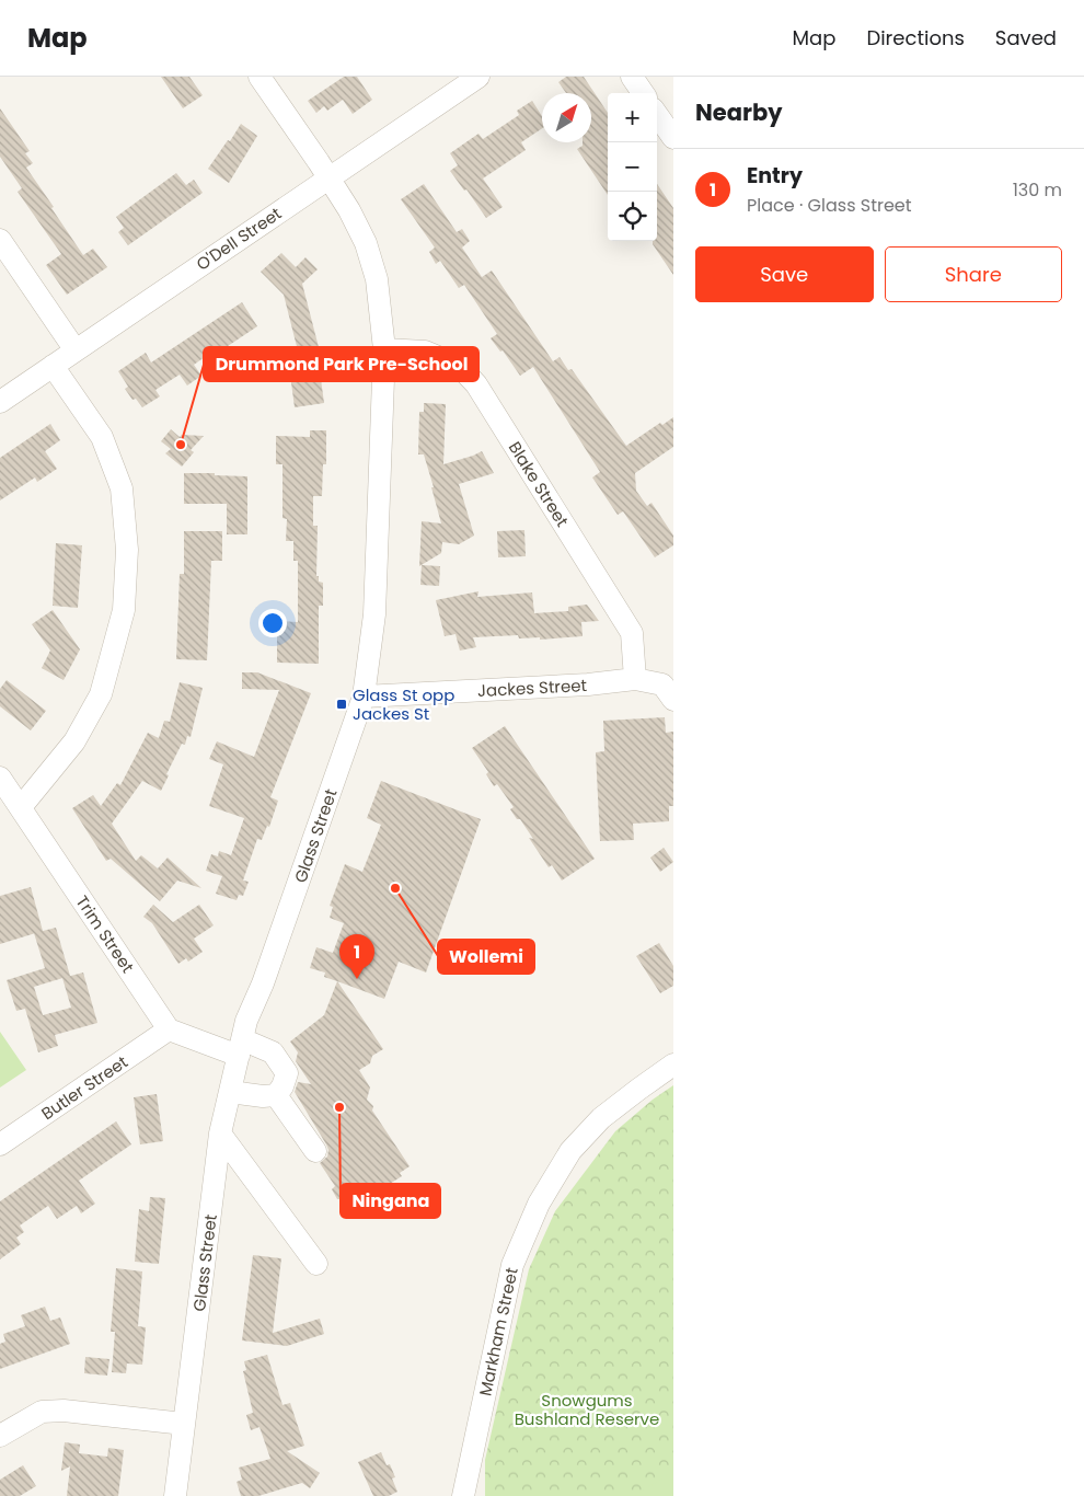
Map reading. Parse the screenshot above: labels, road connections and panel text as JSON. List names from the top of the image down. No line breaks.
{"streets":{"street":["O'Dell Street","Blake Street","Jackes Street","Glass Street","Trim Street","Butler Street","Markham Street"]},"crossings":[["O'Dell Street","Glass Street"],["Blake Street","Jackes Street"],["Blake Street","Glass Street"],["Jackes Street","Glass Street"],["Trim Street","Butler Street"]],"parks":["Snowgums Bushland Reserve"],"places":{"other":["Drummond Park Pre-School","Wollemi","Ningana"],"transit":["Glass St opp Jackes St"]},"north":"top right","page":{"header":"Map","nav":["Map","Directions","Saved"],"heading":"Nearby","map_buttons":["+","−"],"list":[{"mark":"1","name":"Entry","note":"Place · Glass Street","value":"130 m"}],"buttons":["Save","Share"],"pins":"1"}}
